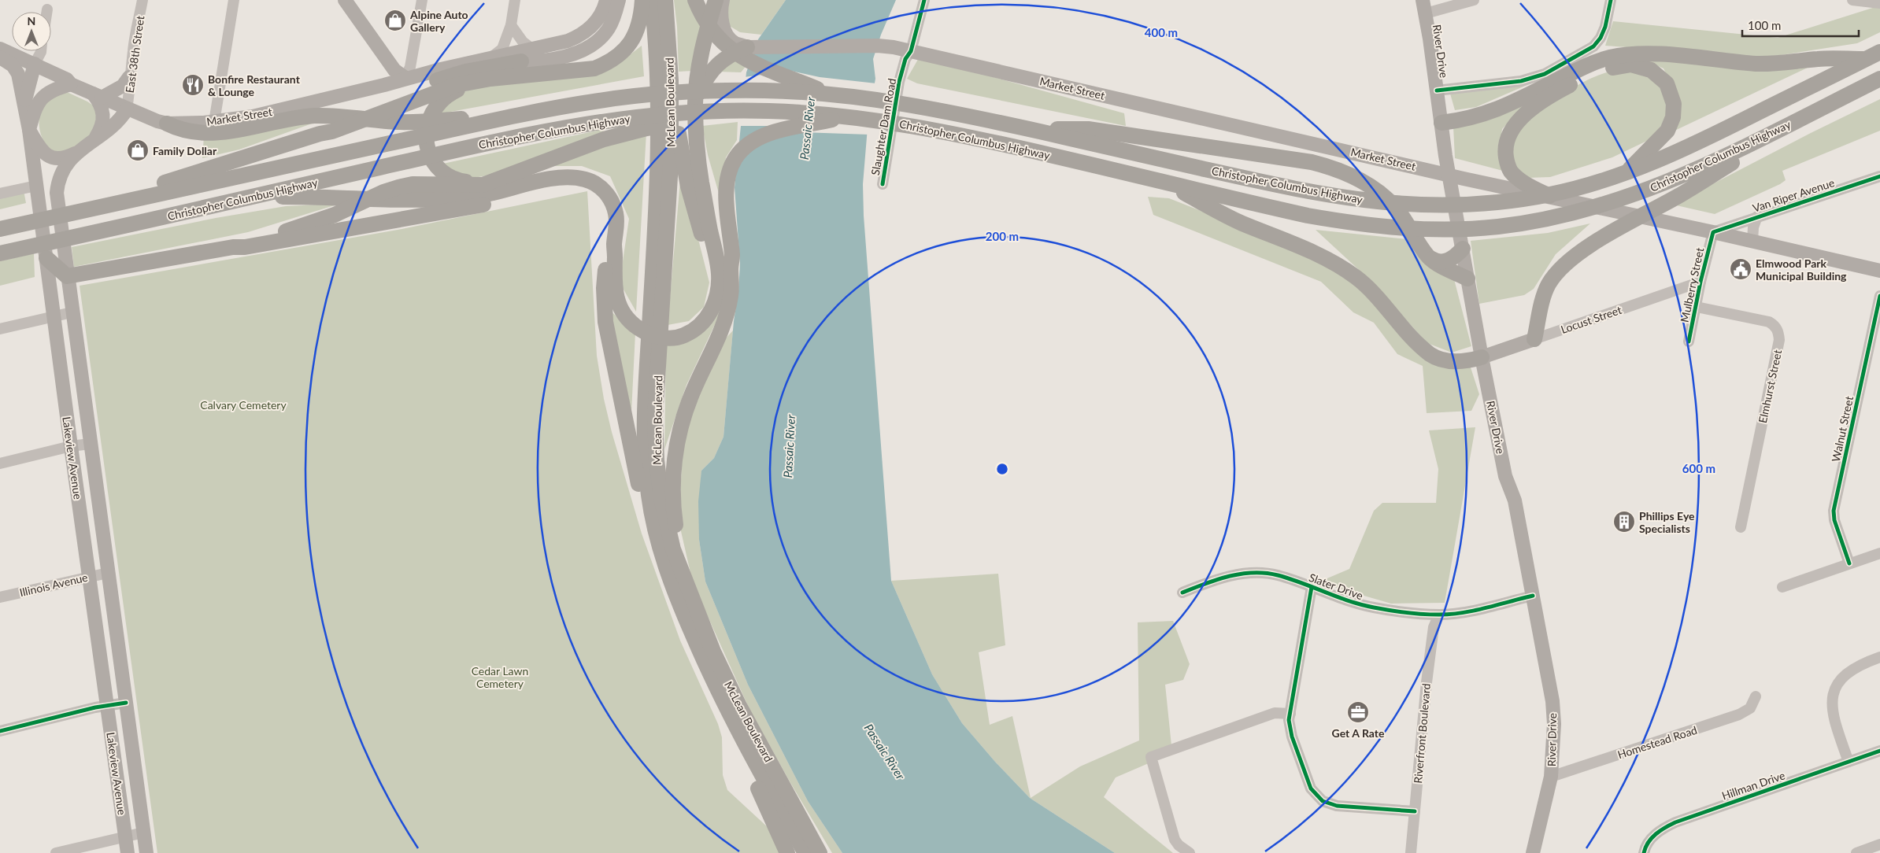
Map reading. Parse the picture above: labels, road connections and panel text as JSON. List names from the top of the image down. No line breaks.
{"streets":{"highway":["McLean Boulevard","Christopher Columbus Highway"],"main road":["River Drive","Market Street","Locust Street","Lakeview Avenue"],"street":["East 38th Street","Slaughter Dam Road","Van Riper Avenue","Mulberry Street","Elmhurst Street","Walnut Street","Illinois Avenue","Slater Drive","Riverfront Boulevard","Homestead Road","Hillman Drive"]},"crossings":[["River Drive","Market Street"],["River Drive","Locust Street"],["River Drive","Slater Drive"],["River Drive","Homestead Road"],["East 38th Street","Market Street"],["East 38th Street","Lakeview Avenue"],["Market Street","Slaughter Dam Road"],["Market Street","Van Riper Avenue"],["Market Street","Mulberry Street"],["Market Street","Lakeview Avenue"],["Van Riper Avenue","Mulberry Street"],["Mulberry Street","Locust Street"],["Mulberry Street","Elmhurst Street"],["Lakeview Avenue","Illinois Avenue"],["Slater Drive","Riverfront Boulevard"]],"water":["Passaic River"],"parks":["Calvary Cemetery","Cedar Lawn Cemetery"],"places":{"shop":["Alpine Auto Gallery","Family Dollar"],"restaurant":["Bonfire Restaurant & Lounge"],"public building":["Elmwood Park Municipal Building"],"building":["Phillips Eye Specialists"],"office":["Get A Rate"]},"scale_bar":"100 m","north":"top","rings":["400 m","200 m","600 m"]}
